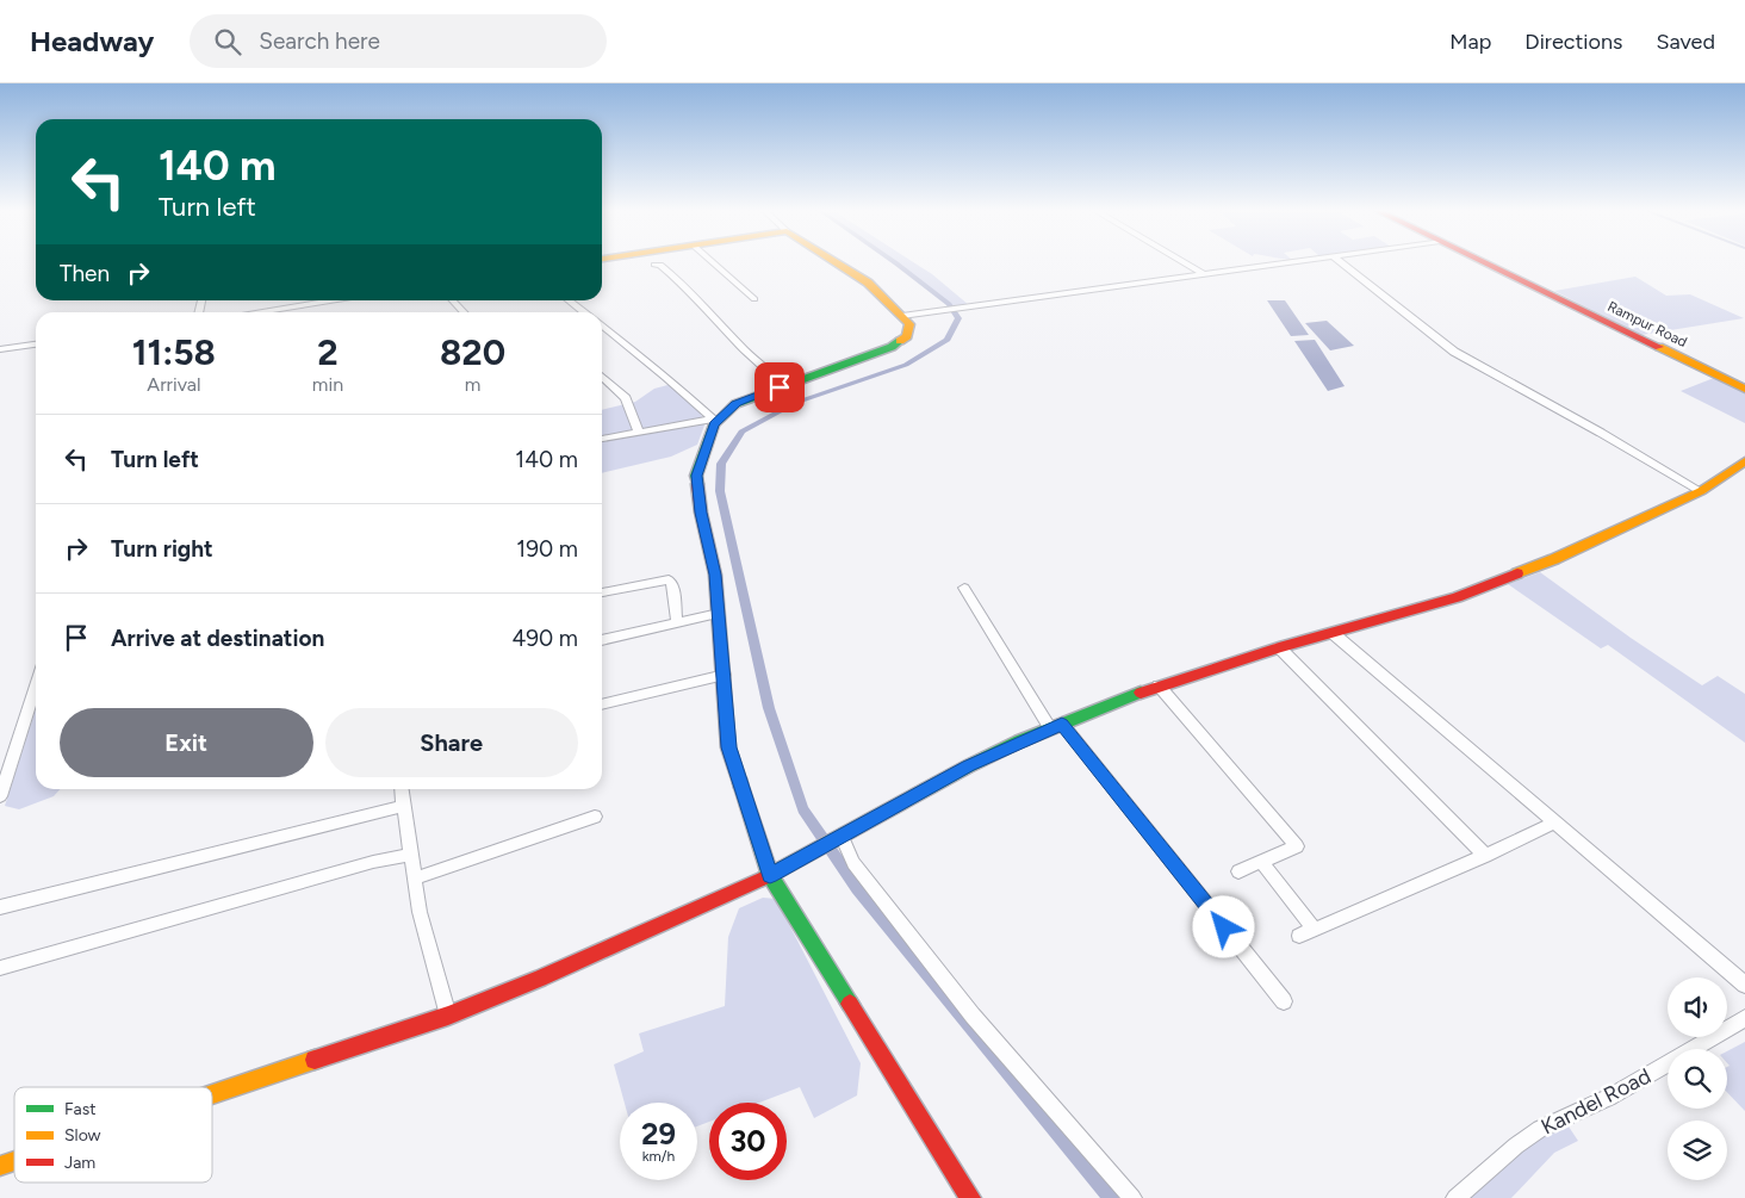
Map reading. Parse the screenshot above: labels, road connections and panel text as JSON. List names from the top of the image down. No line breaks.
{"streets":{"street":["Rampur Road","Kandel Road"]},"legend":["Fast","Slow","Jam"],"page":{"header":"Headway","search":"Search here","nav":["Map","Directions","Saved"],"turn":["140 m","Turn left"],"then":"Then","eta":["11:58","Arrival","2","min","820","m"],"list":[{"name":"Turn left","value":"140 m"},{"name":"Turn right","value":"190 m"},{"name":"Arrive at destination","value":"490 m"}],"buttons":["Exit","Share"],"speed":"29 km/h","limit":"30"}}
